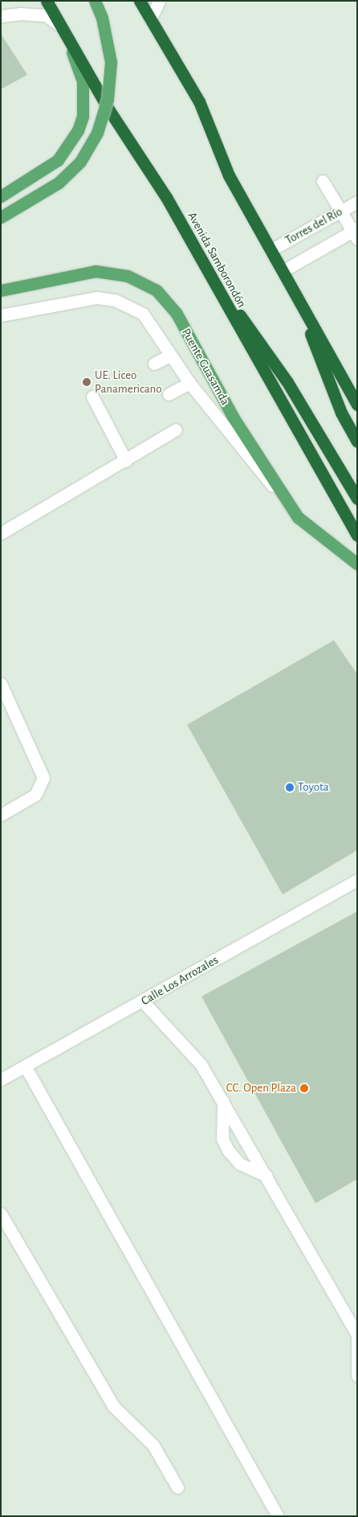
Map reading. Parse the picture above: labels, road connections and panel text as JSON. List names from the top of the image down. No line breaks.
{"streets":{"highway":["Avenida Samborondón"],"main road":["Puente Guasamda"],"street":["Torres del Río","Calle Los Arrozales"]},"places":["UE. Liceo Panamericano","Toyota","CC. Open Plaza"]}
